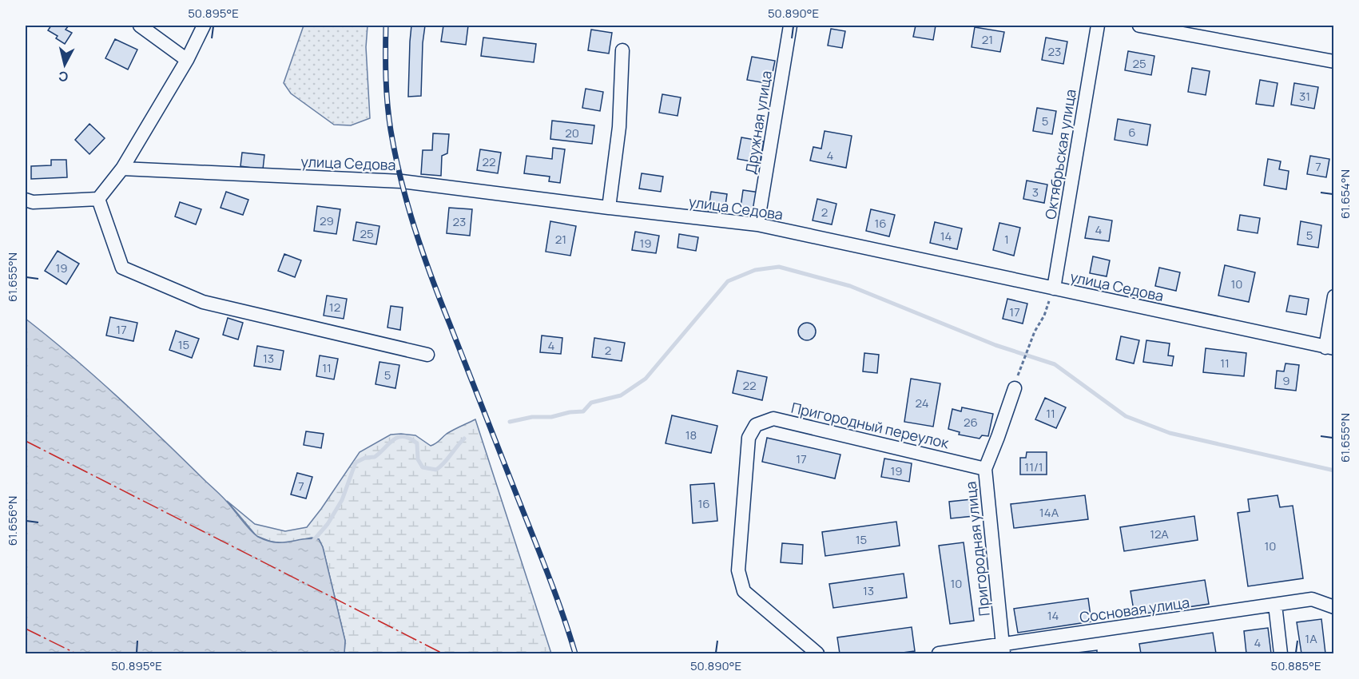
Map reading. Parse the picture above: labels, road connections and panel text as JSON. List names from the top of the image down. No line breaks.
{"streets":{"street":["Дружная улица","Октябрьская улица","улица Седова","Пригородный переулок","Пригородная улица","Сосновая улица"]},"crossings":[["Дружная улица","улица Седова"],["Октябрьская улица","улица Седова"],["Пригородный переулок","Пригородная улица"],["Пригородная улица","Сосновая улица"]],"house_numbers":["21","23","25","31","5","6","20","4","22","7","3","2","29","23","16","4","25","5","14","21","1","19","19","10","12","17","17","15","4","2","13","11","11","5","9","22","24","11","26","18","17","11/1","19","7","16","14А","12А","15","10","10","13","14","1А","4"],"north":"bottom","coordinates":["50.895°E","50.890°E","61.654°N","61.655°N","61.656°N","50.885°E"]}
